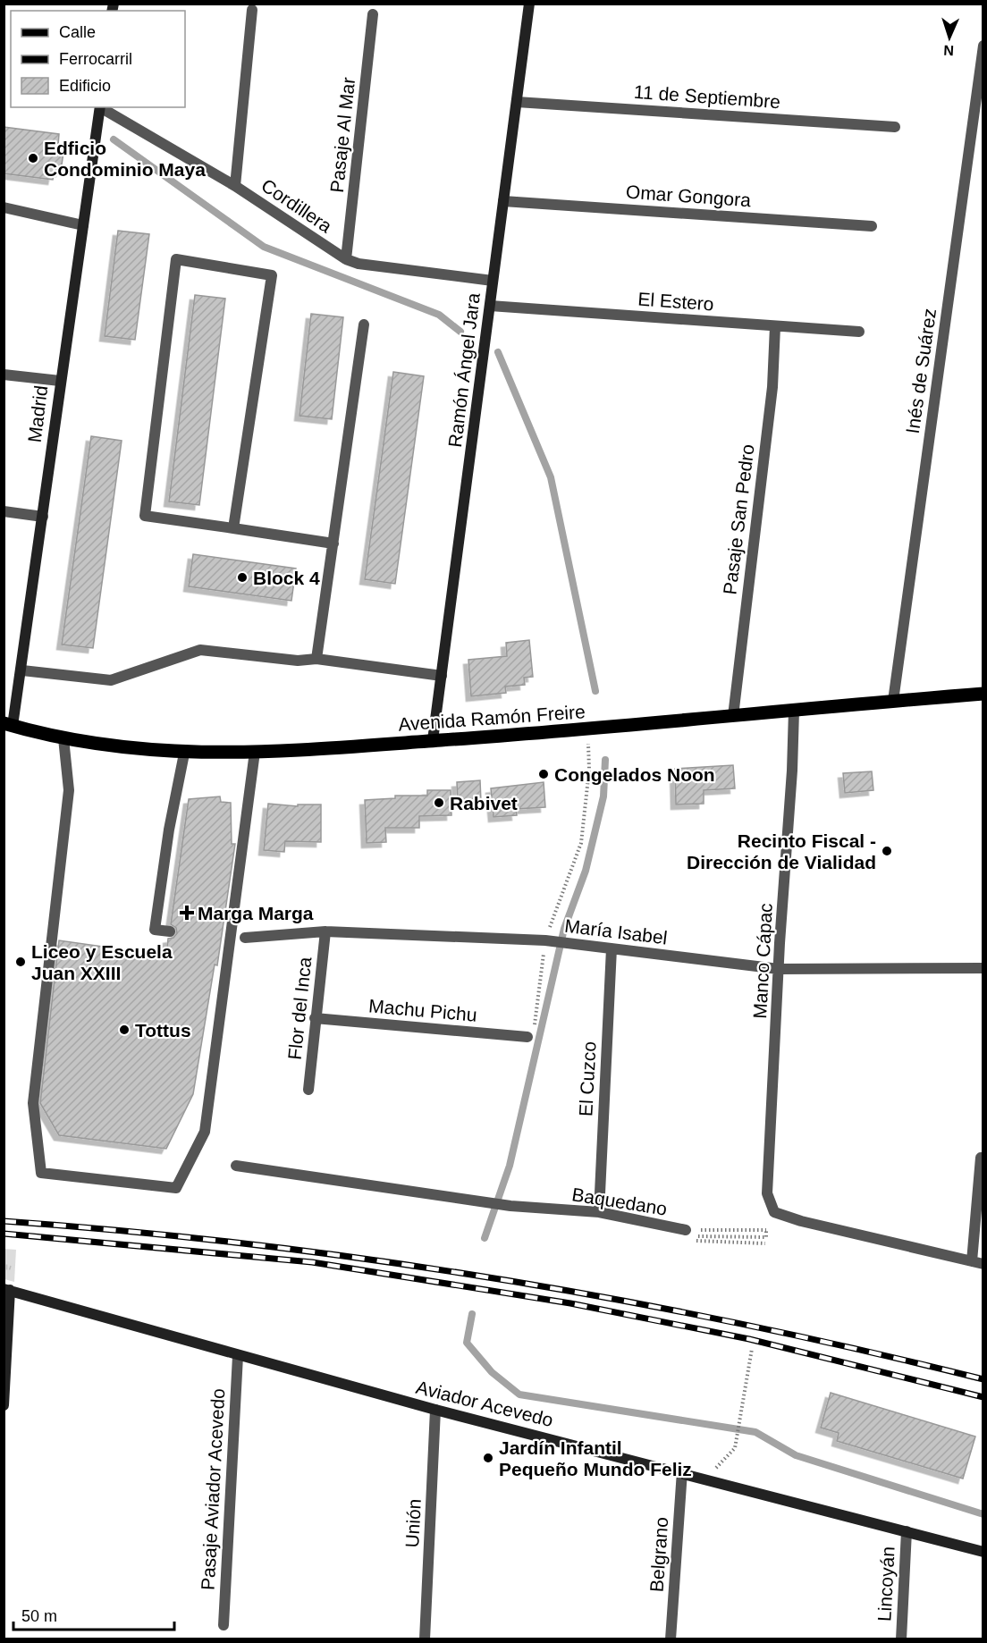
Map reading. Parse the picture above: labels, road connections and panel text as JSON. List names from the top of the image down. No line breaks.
{"streets":{"main road":["Ramón Ángel Jara","Madrid","Avenida Ramón Freire","Aviador Acevedo"],"street":["11 de Septiembre","Pasaje Al Mar","Omar Gongora","Cordillera","El Estero","Inés de Suárez","Pasaje San Pedro","María Isabel","Manco Cápac","Flor del Inca","Machu Pichu","El Cuzco","Baquedano","Pasaje Aviador Acevedo","Unión","Belgrano","Lincoyán"]},"crossings":[["11 de Septiembre","Ramón Ángel Jara"],["Pasaje Al Mar","Cordillera"],["Omar Gongora","Ramón Ángel Jara"],["Cordillera","Ramón Ángel Jara"],["El Estero","Ramón Ángel Jara"],["El Estero","Pasaje San Pedro"],["Ramón Ángel Jara","Avenida Ramón Freire"],["Inés de Suárez","Avenida Ramón Freire"],["Madrid","Avenida Ramón Freire"],["Pasaje San Pedro","Avenida Ramón Freire"],["Avenida Ramón Freire","Manco Cápac"],["María Isabel","Manco Cápac"],["María Isabel","Flor del Inca"],["María Isabel","El Cuzco"],["Flor del Inca","Machu Pichu"],["El Cuzco","Baquedano"],["Aviador Acevedo","Pasaje Aviador Acevedo"],["Aviador Acevedo","Unión"],["Aviador Acevedo","Belgrano"],["Aviador Acevedo","Lincoyán"]],"places":{"other":["Edficio Condominio Maya","Block 4","Congelados Noon","Rabivet","Recinto Fiscal - Dirección de Vialidad","Liceo y Escuela Juan XXIII","Tottus","Jardín Infantil Pequeño Mundo Feliz"],"health":["Marga Marga"]},"legend":["Calle","Ferrocarril","Edificio"],"scale_bar":"50 m","north":"bottom"}
